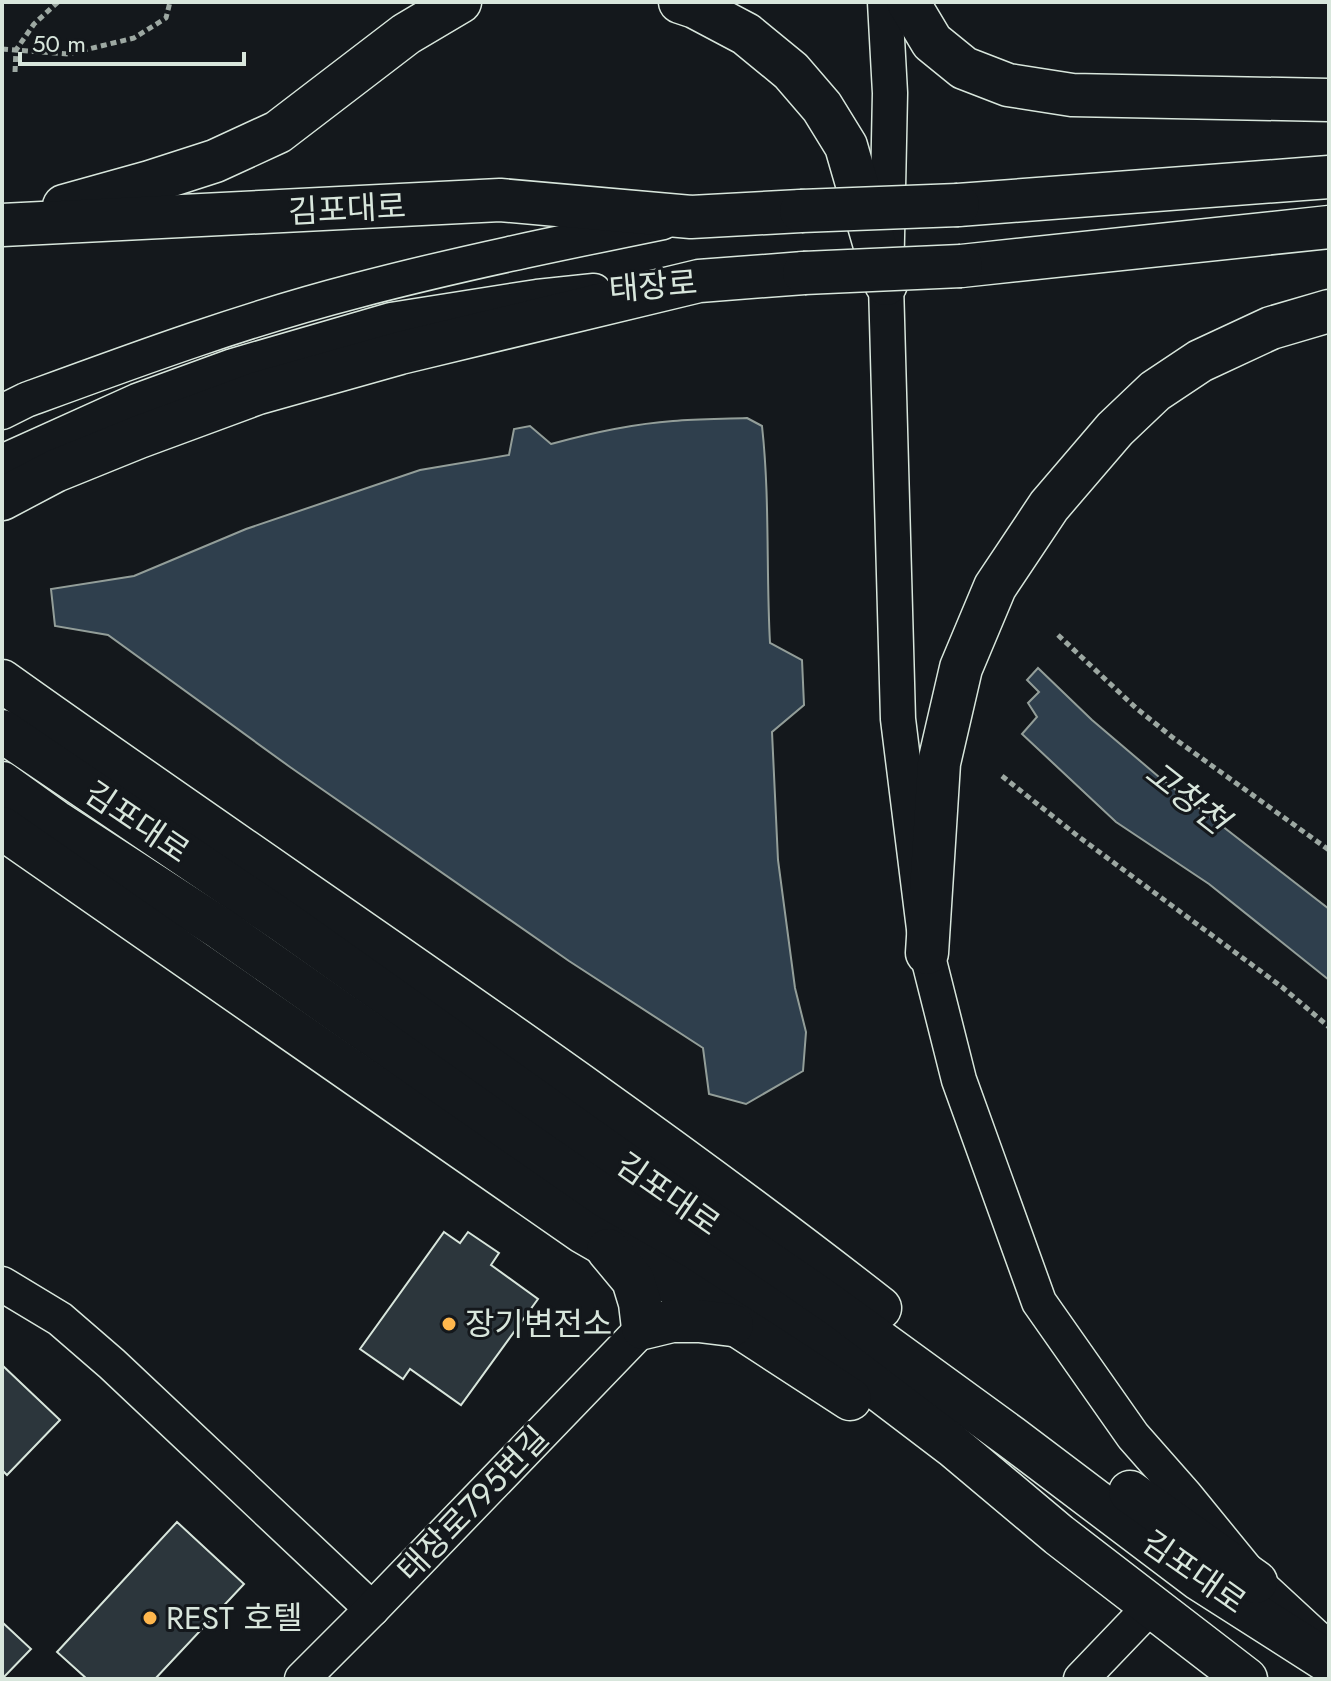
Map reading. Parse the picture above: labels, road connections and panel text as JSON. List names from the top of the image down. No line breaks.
{"streets":{"main road":["김포대로","태장로"],"street":["태장로795번길"]},"crossings":[["김포대로","태장로"]],"water":["고창천"],"places":["장기변전소","REST 호텔"],"scale_bar":"50 m"}
